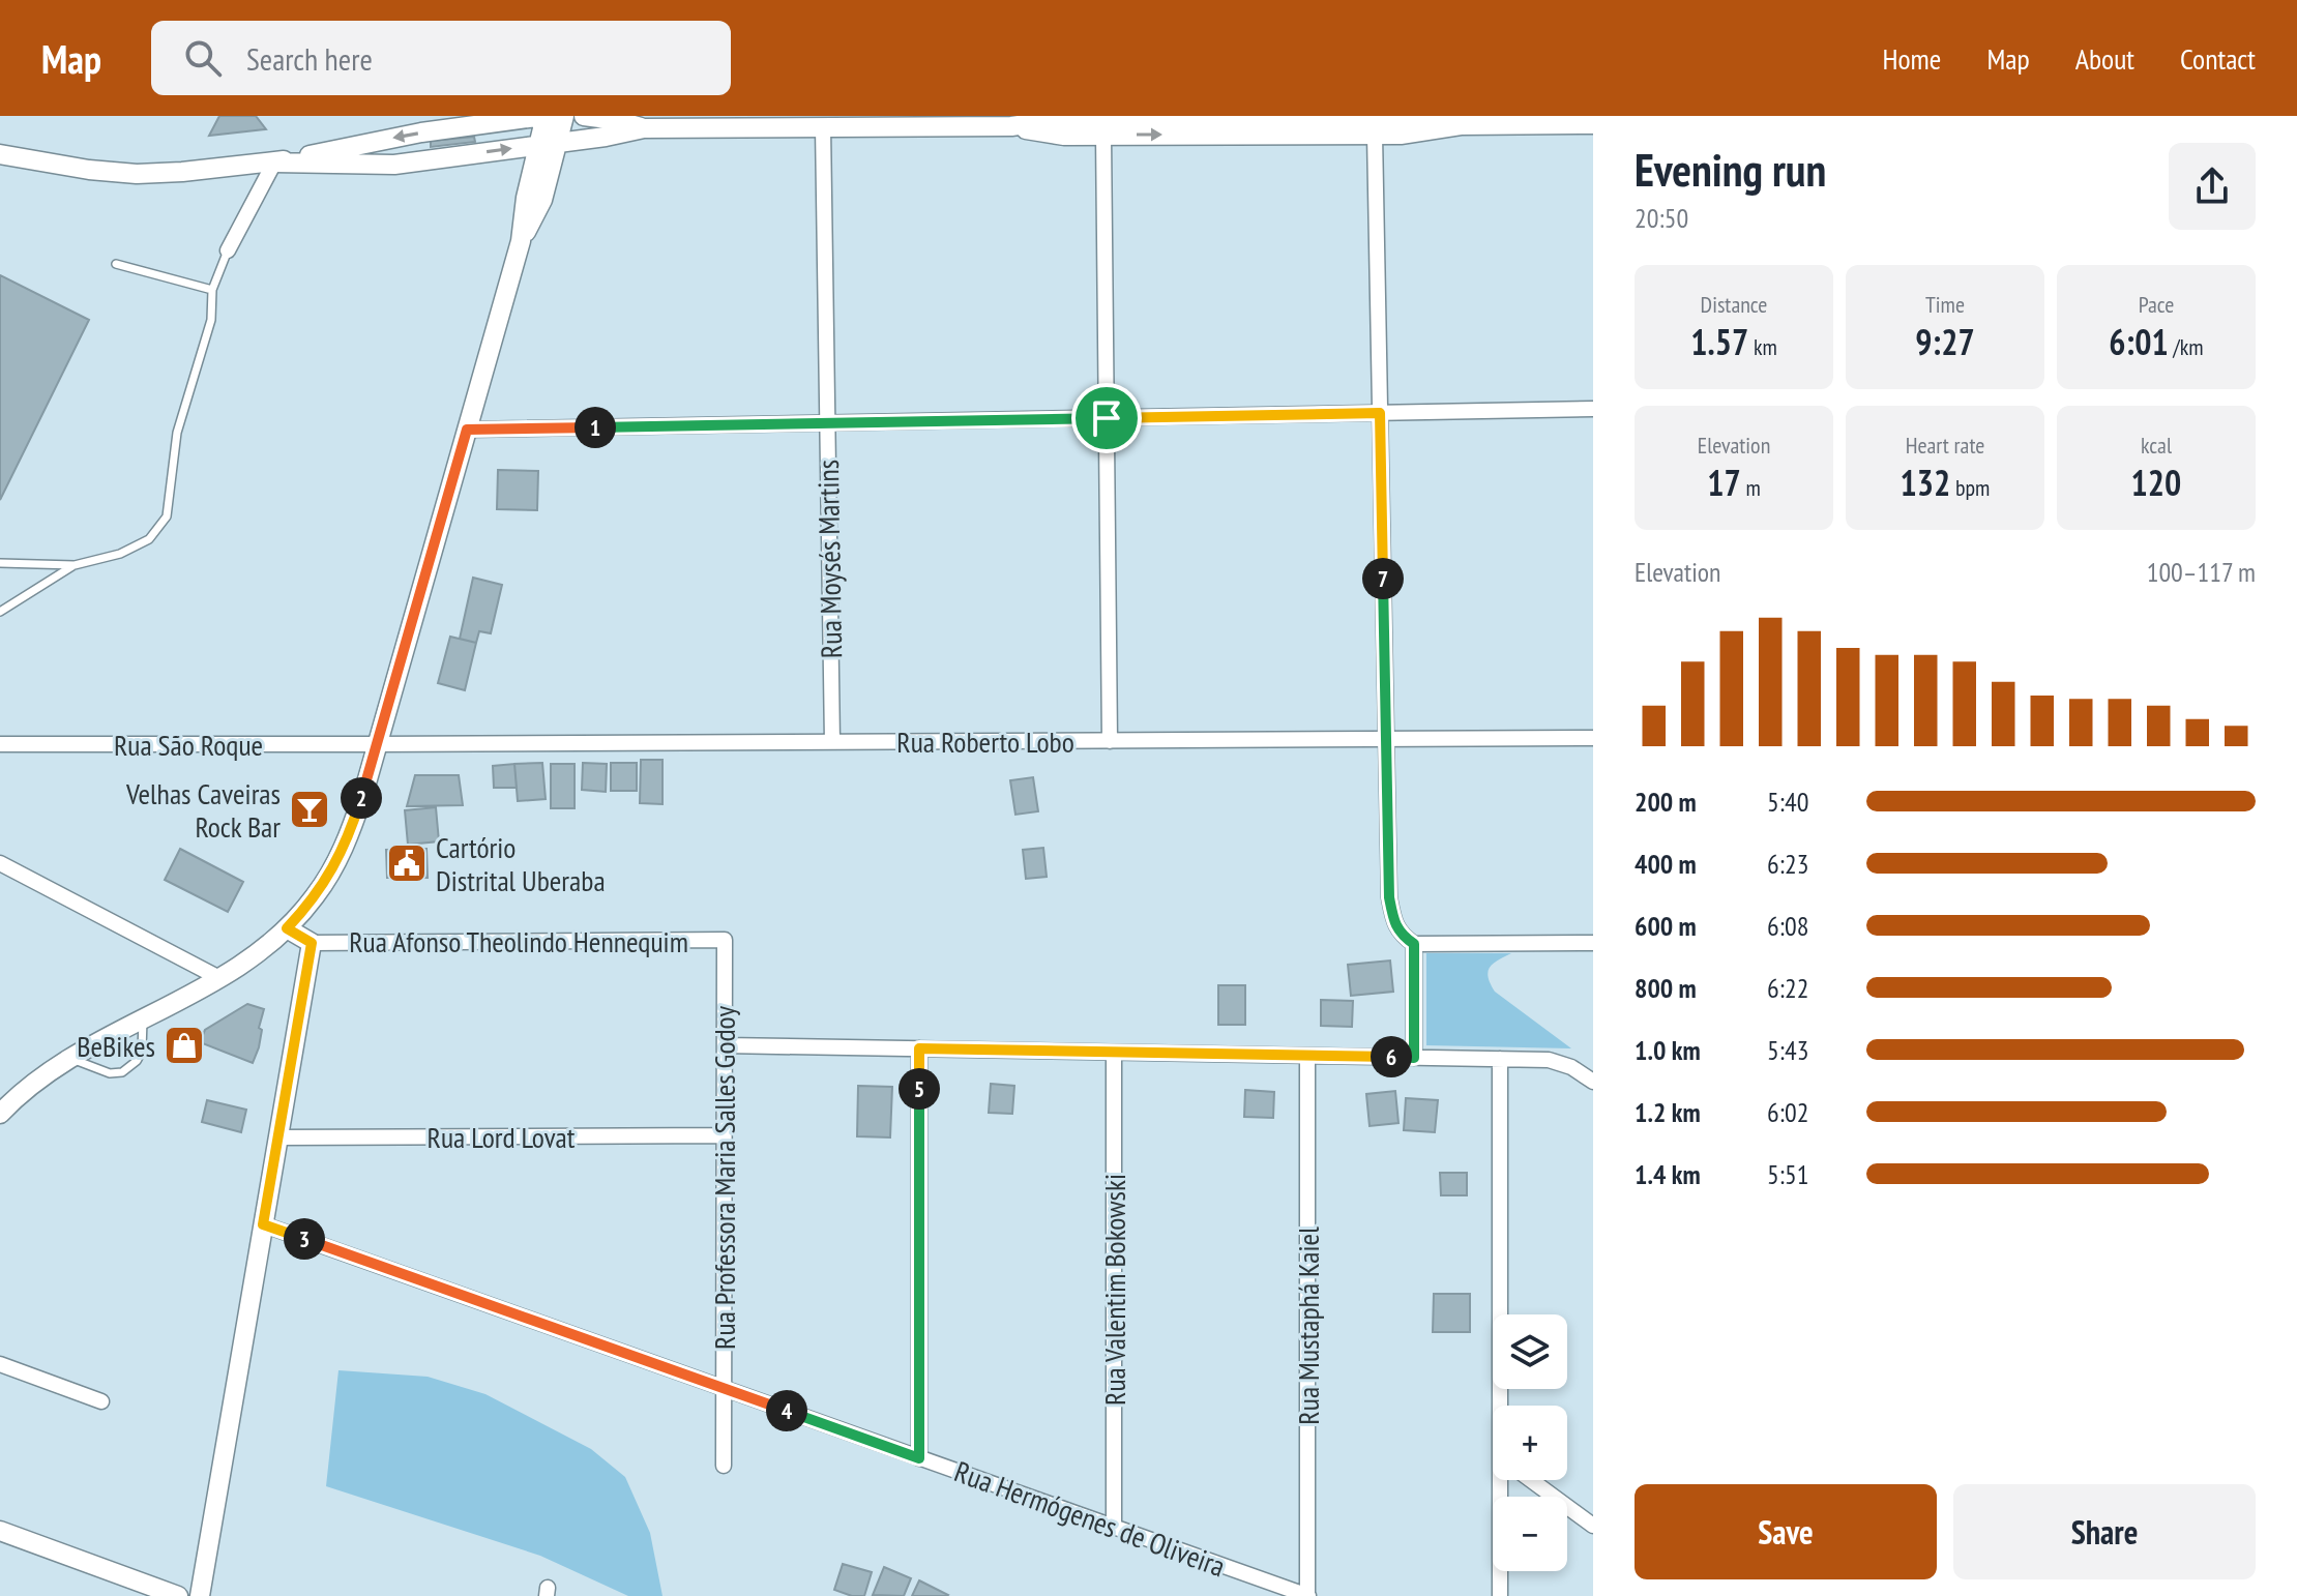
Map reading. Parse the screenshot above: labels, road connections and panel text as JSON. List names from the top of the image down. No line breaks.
{"streets":{"street":["Rua Moysés Martins","Rua Roberto Lobo","Rua São Roque","Rua Afonso Theolindo Hennequim","Rua Lord Lovat","Rua Professora Maria Salles Godoy","Rua Valentim Bokowski","Rua Mustaphá Kaiel","Rua Hermógenes de Oliveira"]},"crossings":[["Rua Moysés Martins","Rua Roberto Lobo"],["Rua Roberto Lobo","Rua São Roque"],["Rua Afonso Theolindo Hennequim","Rua Professora Maria Salles Godoy"],["Rua Lord Lovat","Rua Professora Maria Salles Godoy"],["Rua Professora Maria Salles Godoy","Rua Hermógenes de Oliveira"],["Rua Valentim Bokowski","Rua Hermógenes de Oliveira"],["Rua Mustaphá Kaiel","Rua Hermógenes de Oliveira"]],"places":{"bar":["Velhas Caveiras Rock Bar"],"public building":["Cartório Distrital Uberaba"],"shop":["BeBikes"]},"page":{"header":"Map","search":"Search here","nav":["Home","Map","About","Contact"],"heading":["Evening run","20:50"],"stats":[["Distance","1.57 km"],["Time","9:27"],["Pace","6:01 /km"],["Elevation","17 m"],["Heart rate","132 bpm"],["kcal","120"]],"pins":["1","7","2","6","5","3","4"],"chart":["Elevation","100–117 m"],"list":[{"name":"200 m","note":"5:40"},{"name":"400 m","note":"6:23"},{"name":"600 m","note":"6:08"},{"name":"800 m","note":"6:22"},{"name":"1.0 km","note":"5:43"},{"name":"1.2 km","note":"6:02"},{"name":"1.4 km","note":"5:51"}],"map_buttons":["+","−"],"buttons":["Save","Share"]}}
